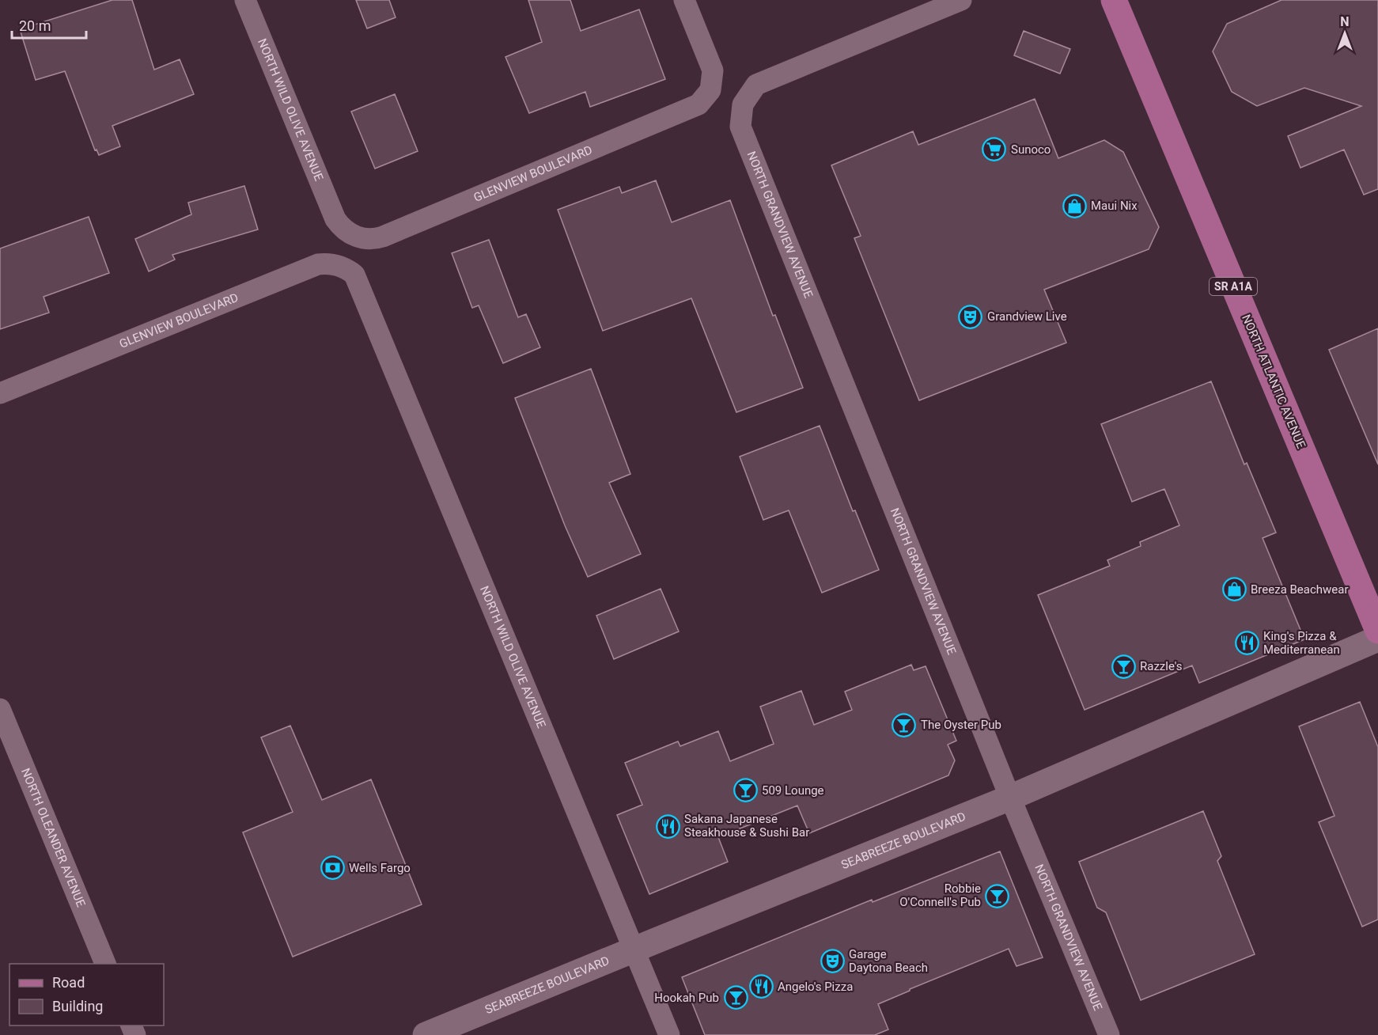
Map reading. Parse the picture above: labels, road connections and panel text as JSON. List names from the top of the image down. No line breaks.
{"streets":{"main road":["SR A1A","NORTH ATLANTIC AVENUE","SEABREEZE BOULEVARD"],"street":["NORTH WILD OLIVE AVENUE","GLENVIEW BOULEVARD","NORTH GRANDVIEW AVENUE","NORTH OLEANDER AVENUE"]},"crossings":[["NORTH WILD OLIVE AVENUE","GLENVIEW BOULEVARD"],["NORTH WILD OLIVE AVENUE","SEABREEZE BOULEVARD"],["NORTH GRANDVIEW AVENUE","SEABREEZE BOULEVARD"]],"places":{"supermarket":["Sunoco"],"shop":["Maui Nix","Breeza Beachwear"],"theatre":["Grandview Live","Garage Daytona Beach"],"restaurant":["King's Pizza & Mediterranean","Sakana Japanese Steakhouse & Sushi Bar","Angelo's Pizza"],"bar":["Razzle's","The Oyster Pub","509 Lounge","Robbie O'Connell's Pub","Hookah Pub"],"bank":["Wells Fargo"]},"legend":["Road","Building"],"scale_bar":"20 m","north":"top"}
